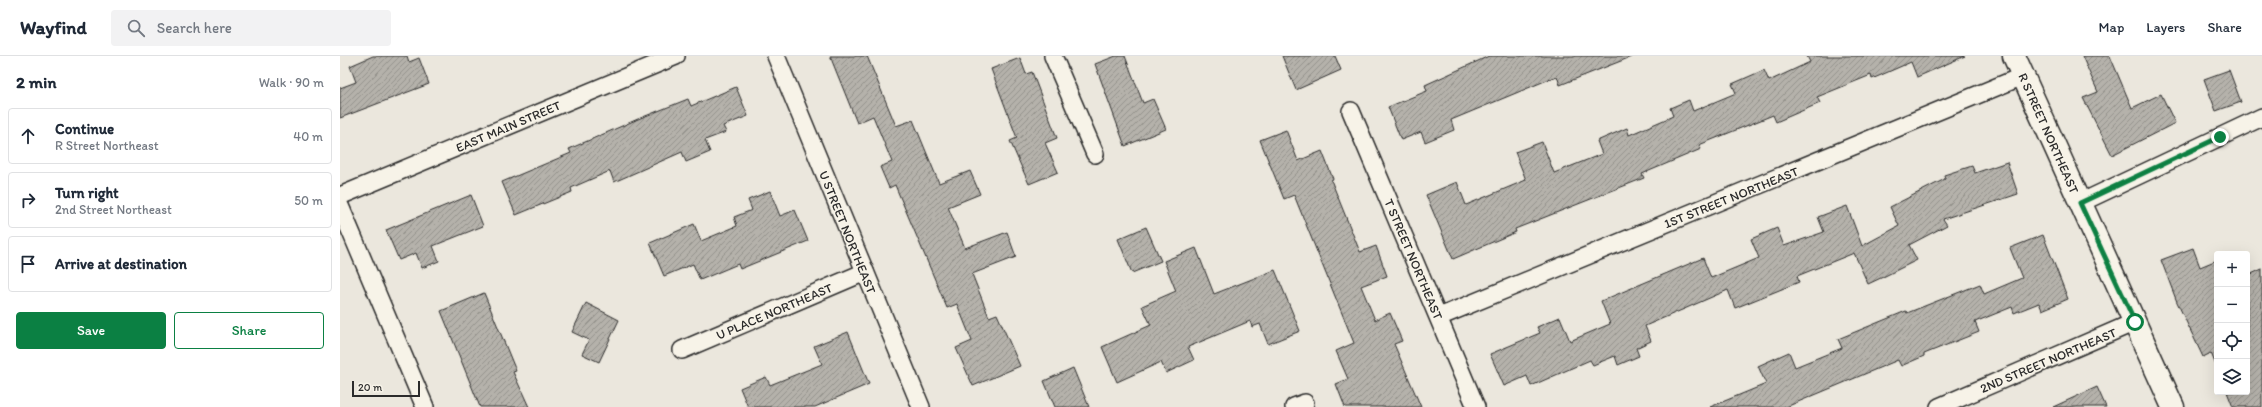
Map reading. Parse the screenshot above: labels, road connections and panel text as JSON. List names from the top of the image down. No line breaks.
{"streets":{"street":["EAST MAIN STREET","R STREET NORTHEAST","1ST STREET NORTHEAST","U STREET NORTHEAST","T STREET NORTHEAST","U PLACE NORTHEAST","2ND STREET NORTHEAST"]},"crossings":[["R STREET NORTHEAST","1ST STREET NORTHEAST"],["R STREET NORTHEAST","2ND STREET NORTHEAST"],["1ST STREET NORTHEAST","T STREET NORTHEAST"],["U STREET NORTHEAST","U PLACE NORTHEAST"]],"scale_bar":"20 m","page":{"header":"Wayfind","search":"Search here","nav":["Map","Layers","Share"],"heading":["2 min","Walk · 90 m"],"list":[["Continue","R Street Northeast","40 m"],["Turn right","2nd Street Northeast","50 m"],"Arrive at destination"],"map_buttons":["+","−"],"buttons":["Save","Share"],"scale":"20 m"}}
